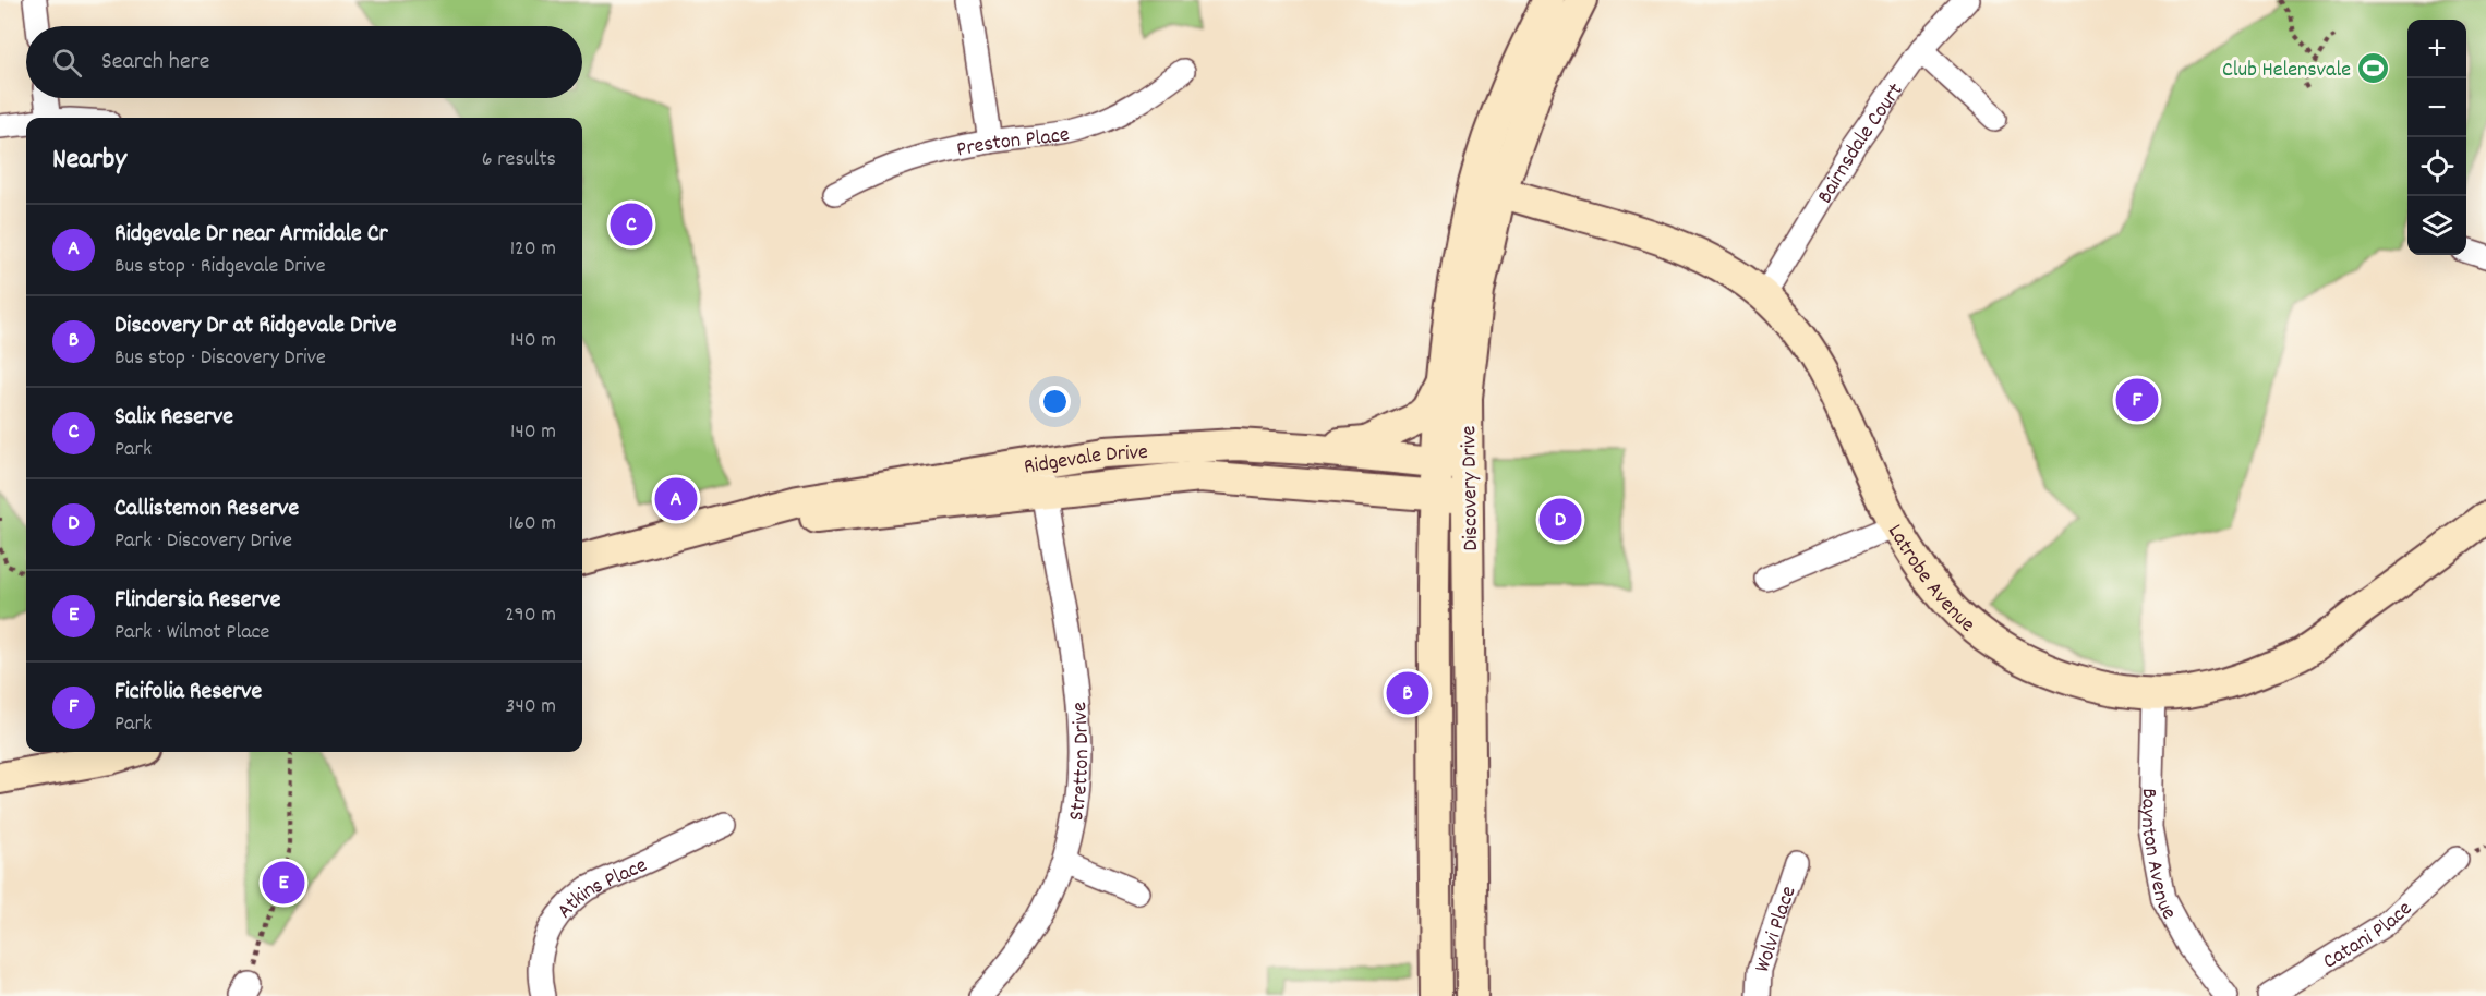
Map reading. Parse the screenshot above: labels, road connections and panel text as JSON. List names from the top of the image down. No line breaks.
{"streets":{"street":["Preston Place","Bairnsdale Court","Ridgevale Drive","Discovery Drive","Latrobe Avenue","Stretton Drive","Baynton Avenue","Atkins Place","Wolvi Place","Catani Place"]},"crossings":[["Bairnsdale Court","Latrobe Avenue"],["Ridgevale Drive","Discovery Drive"],["Ridgevale Drive","Stretton Drive"],["Discovery Drive","Latrobe Avenue"],["Latrobe Avenue","Baynton Avenue"]],"places":{"sports":["Club Helensvale"]},"page":{"map_buttons":["+","−"],"search":"Search here","heading":["Nearby","6 results"],"pins":["C","F","A","D","B","E"],"list":[{"mark":"A","name":"Ridgevale Dr near Armidale Cr","note":"Bus stop · Ridgevale Drive","value":"120 m"},{"mark":"B","name":"Discovery Dr at Ridgevale Drive","note":"Bus stop · Discovery Drive","value":"140 m"},{"mark":"C","name":"Salix Reserve","note":"Park","value":"140 m"},{"mark":"D","name":"Callistemon Reserve","note":"Park · Discovery Drive","value":"160 m"},{"mark":"E","name":"Flindersia Reserve","note":"Park · Wilmot Place","value":"290 m"},{"mark":"F","name":"Ficifolia Reserve","note":"Park","value":"340 m"}]}}
